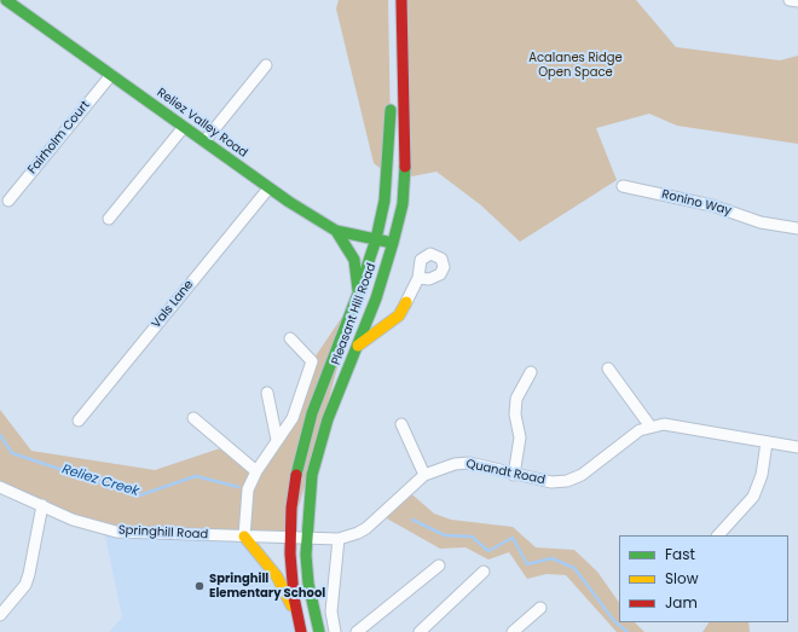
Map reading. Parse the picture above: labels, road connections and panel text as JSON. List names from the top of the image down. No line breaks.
{"streets":{"main road":["Reliez Valley Road","Pleasant Hill Road"],"street":["Fairholm Court","Ronino Way","Vals Lane","Quandt Road","Springhill Road"]},"crossings":[["Reliez Valley Road","Fairholm Court"],["Reliez Valley Road","Vals Lane"],["Reliez Valley Road","Pleasant Hill Road"],["Pleasant Hill Road","Quandt Road"],["Pleasant Hill Road","Springhill Road"],["Quandt Road","Springhill Road"]],"water":["Reliez Creek"],"parks":["Acalanes Ridge Open Space"],"places":["Springhill Elementary School"],"legend":["Fast","Slow","Jam"]}
